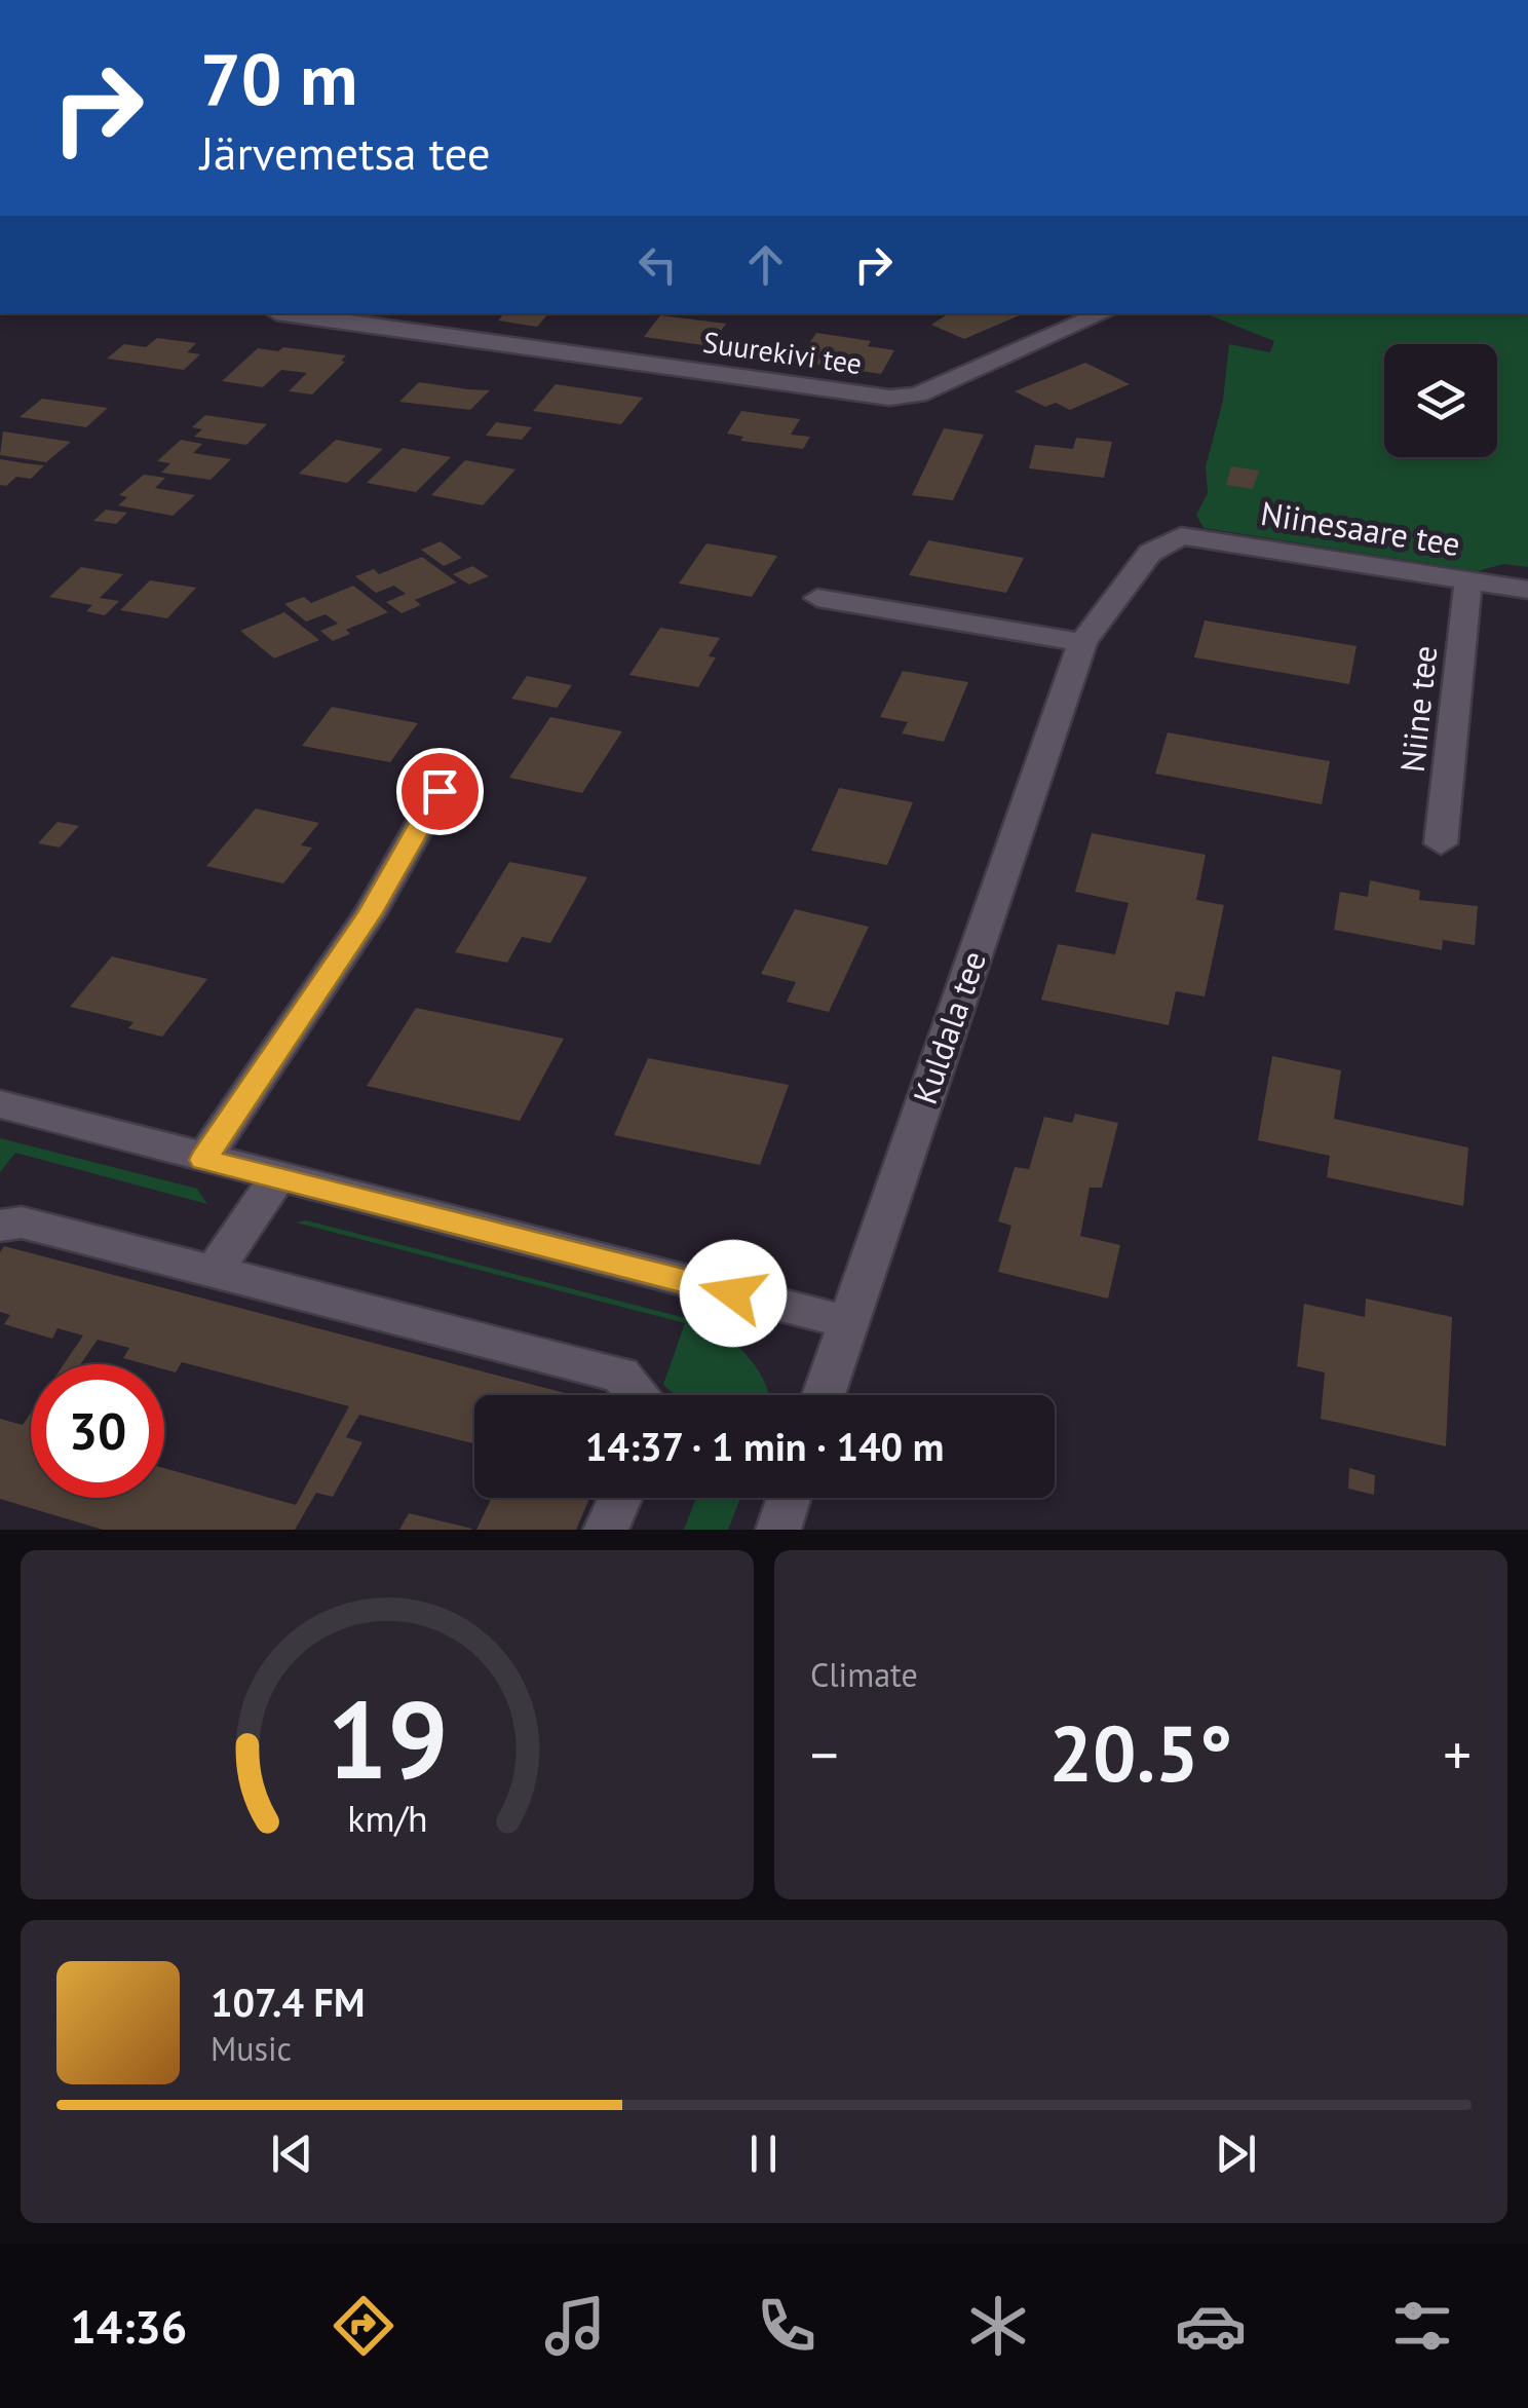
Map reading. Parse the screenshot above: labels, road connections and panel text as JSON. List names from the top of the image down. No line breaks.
{"streets":{"street":["Suurekivi tee","Niinesaare tee","Niine tee","Kuldala tee"]},"crossings":[["Niinesaare tee","Niine tee"],["Niinesaare tee","Kuldala tee"]],"page":{"turn":["70 m","Järvemetsa tee"],"limit":"30","trip":"14:37 · 1 min · 140 m","tile":"Climate","heat":["−","20.5°","+"],"song":["107.4 FM","Music"],"tabs":"14:36","gauge":["19","km/h"]}}
